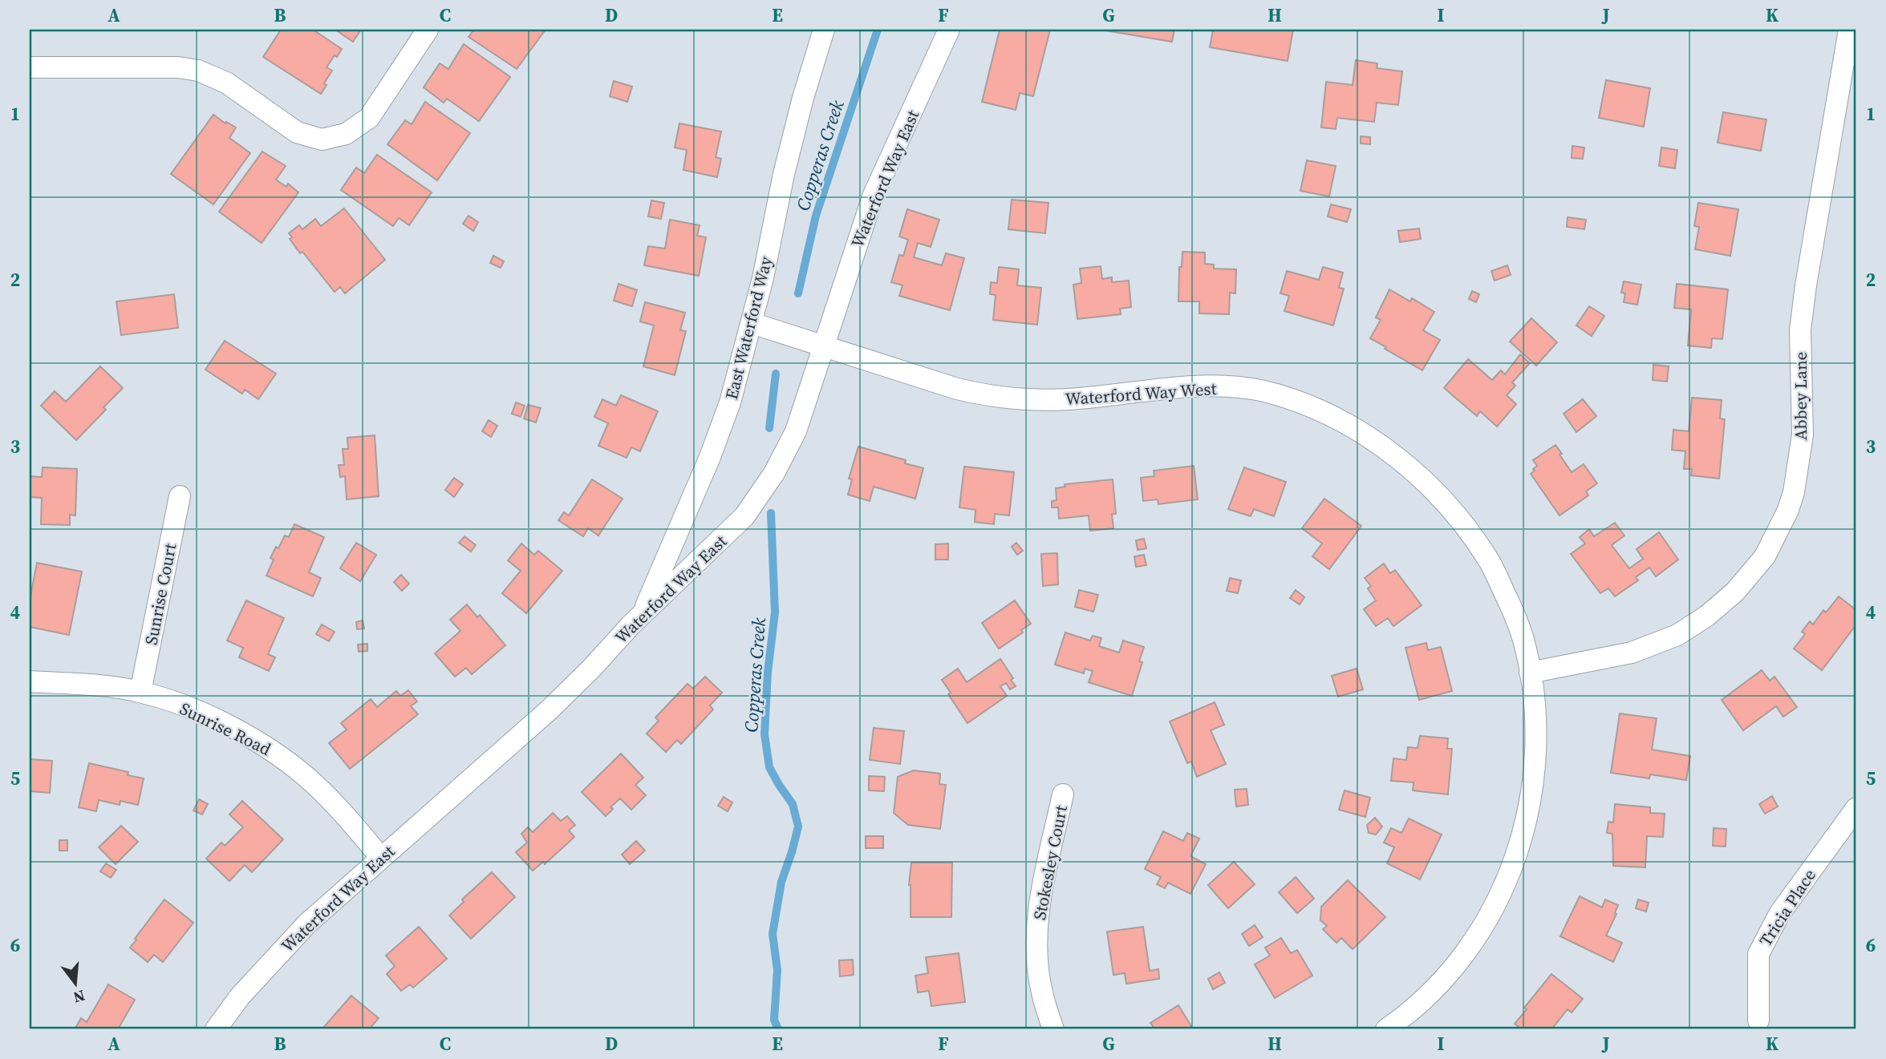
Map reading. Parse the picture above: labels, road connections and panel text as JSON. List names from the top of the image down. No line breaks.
{"streets":{"street":["Waterford Way East","East Waterford Way","Waterford Way West","Abbey Lane","Sunrise Court","Sunrise Road","Stokesley Court","Tricia Place"]},"crossings":[["Waterford Way East","East Waterford Way"],["Waterford Way East","Waterford Way West"],["Waterford Way East","Sunrise Road"],["East Waterford Way","Waterford Way West"],["Waterford Way West","Abbey Lane"],["Sunrise Court","Sunrise Road"]],"water":["Copperas Creek"],"north":"bottom","grid":{"columns":["A","B","C","D","E","F","G","H","I","J","K"],"rows":["1","2","3","4","5","6"]}}
